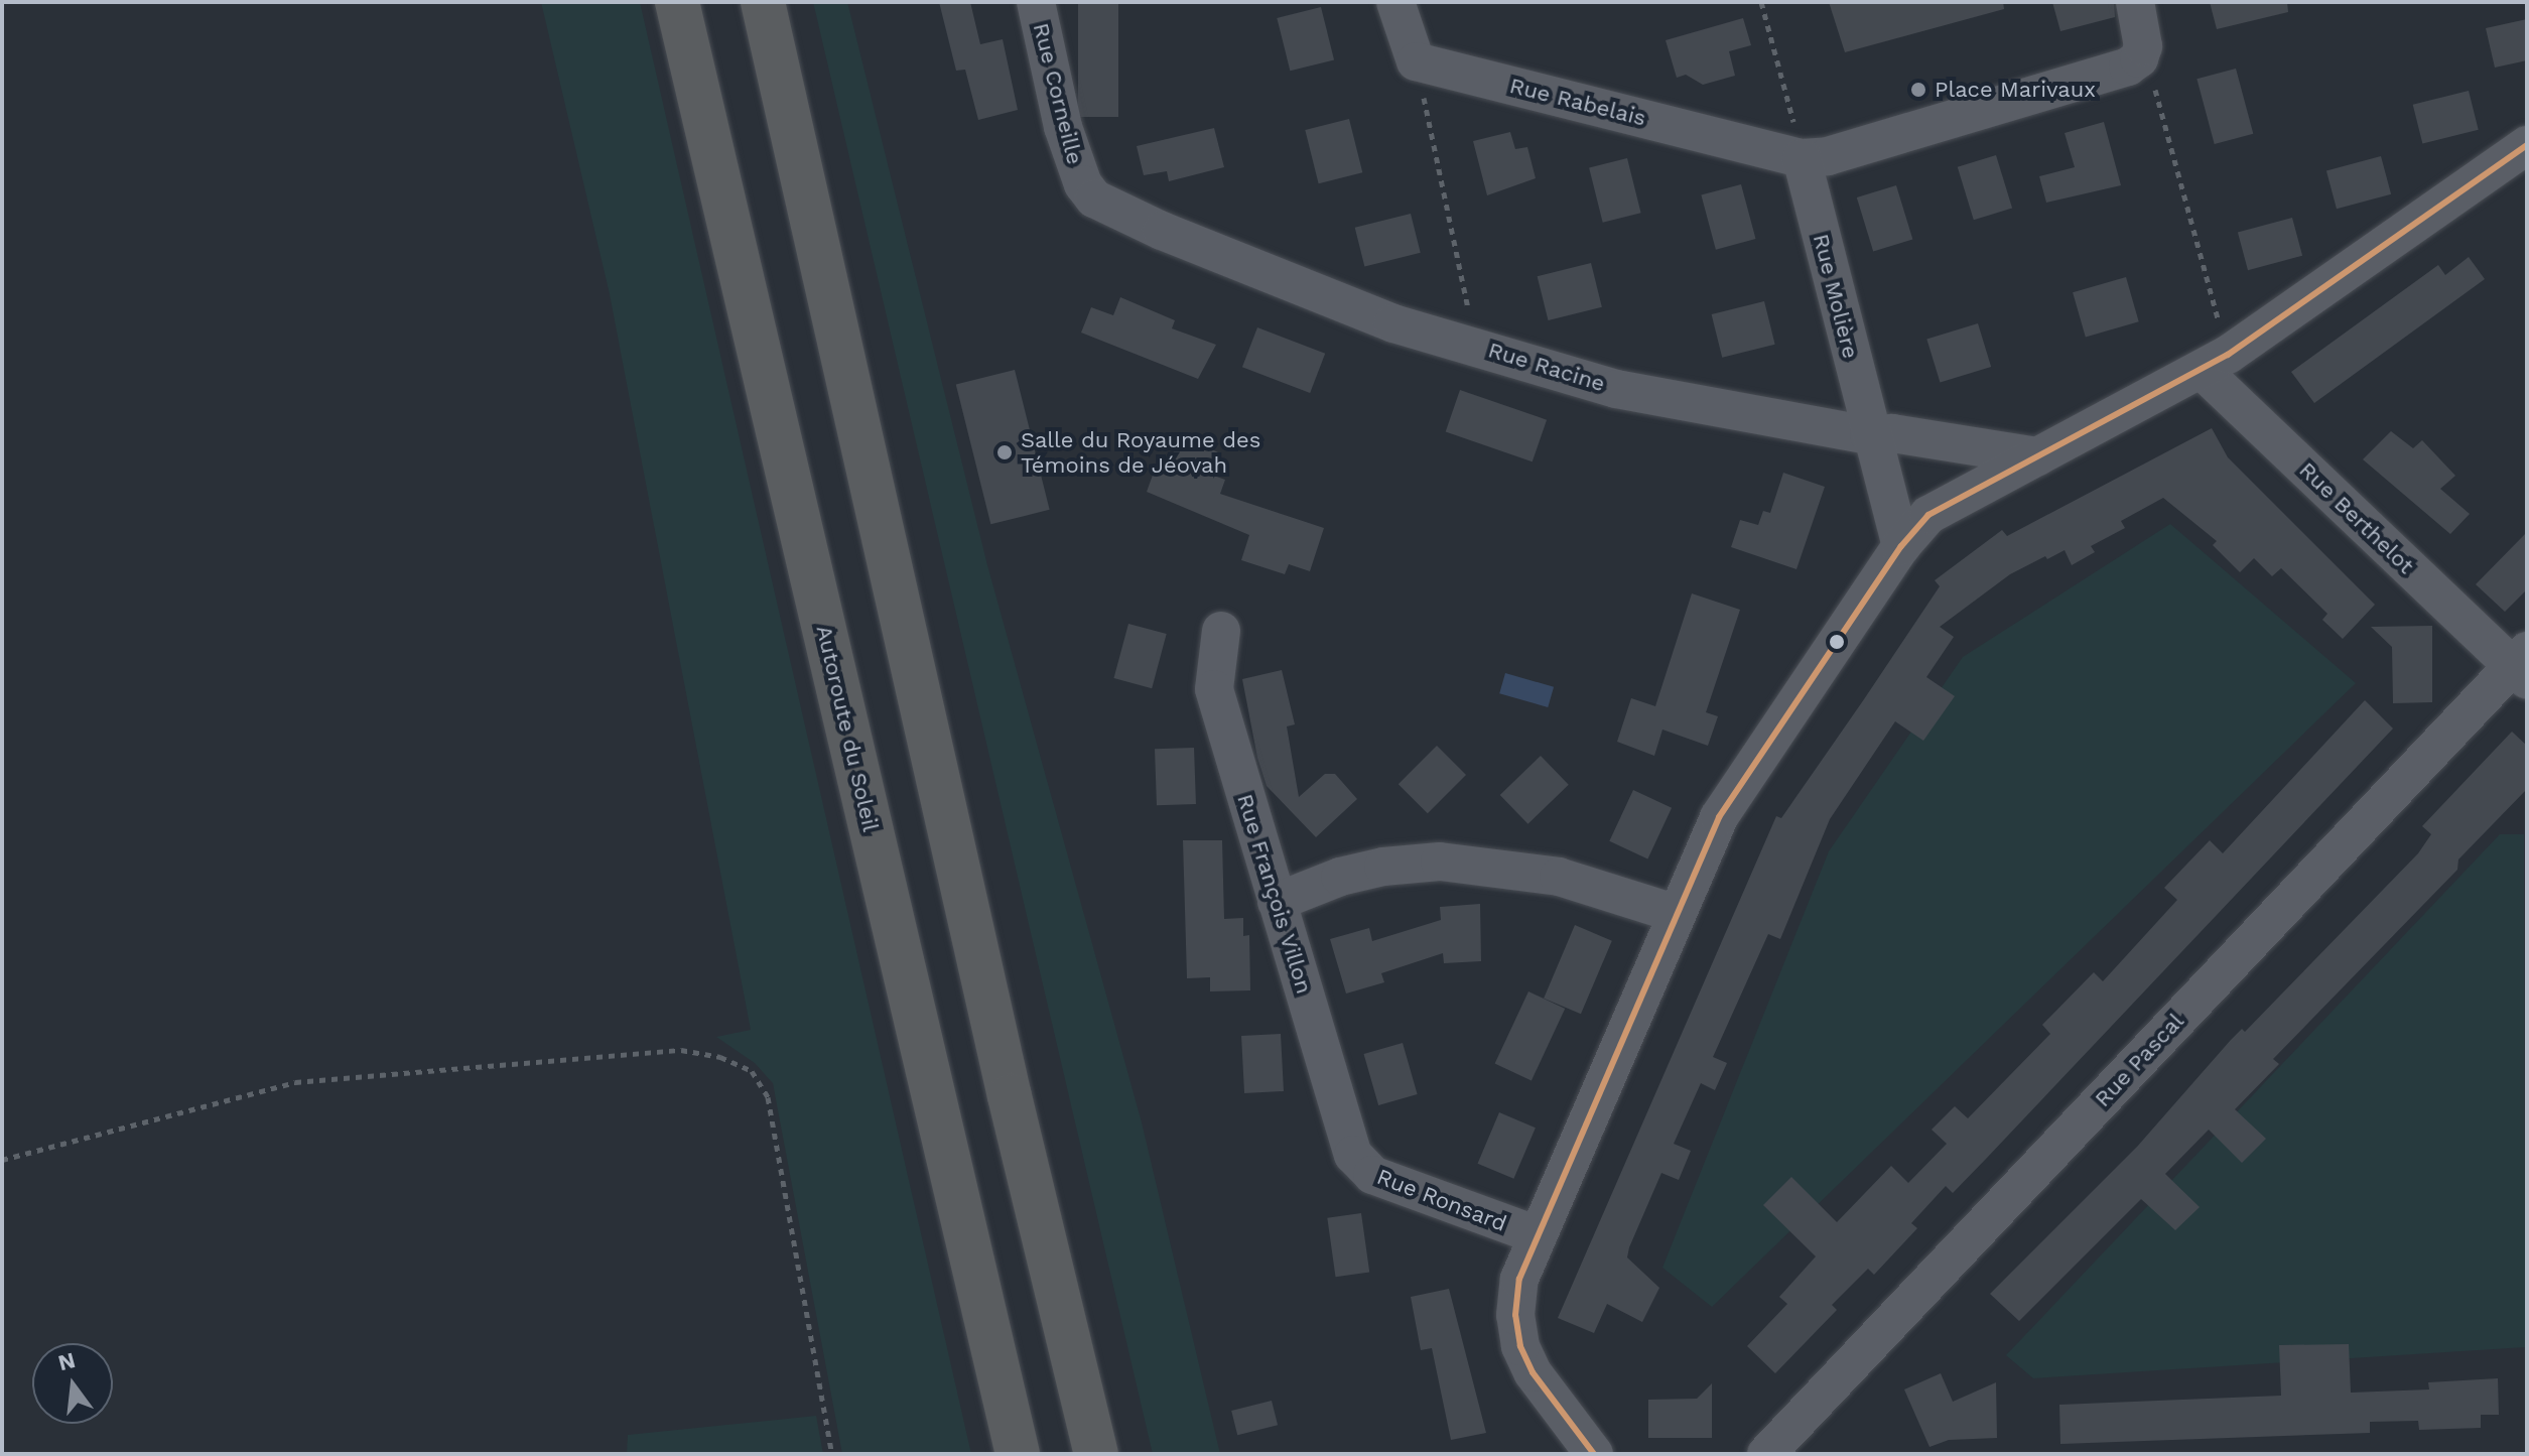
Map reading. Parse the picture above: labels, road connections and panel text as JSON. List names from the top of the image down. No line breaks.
{"streets":{"highway":["Autoroute du Soleil"],"street":["Rue Corneille","Rue Rabelais","Rue Molière","Rue Racine","Rue Berthelot","Rue François Villon","Rue Pascal","Rue Ronsard"]},"crossings":[["Rue Corneille","Rue Racine"],["Rue Rabelais","Rue Molière"],["Rue Molière","Rue Racine"],["Rue Berthelot","Rue Pascal"],["Rue François Villon","Rue Ronsard"]],"places":["Place Marivaux","Salle du Royaume des Témoins de Jéovah"],"north":"top"}
